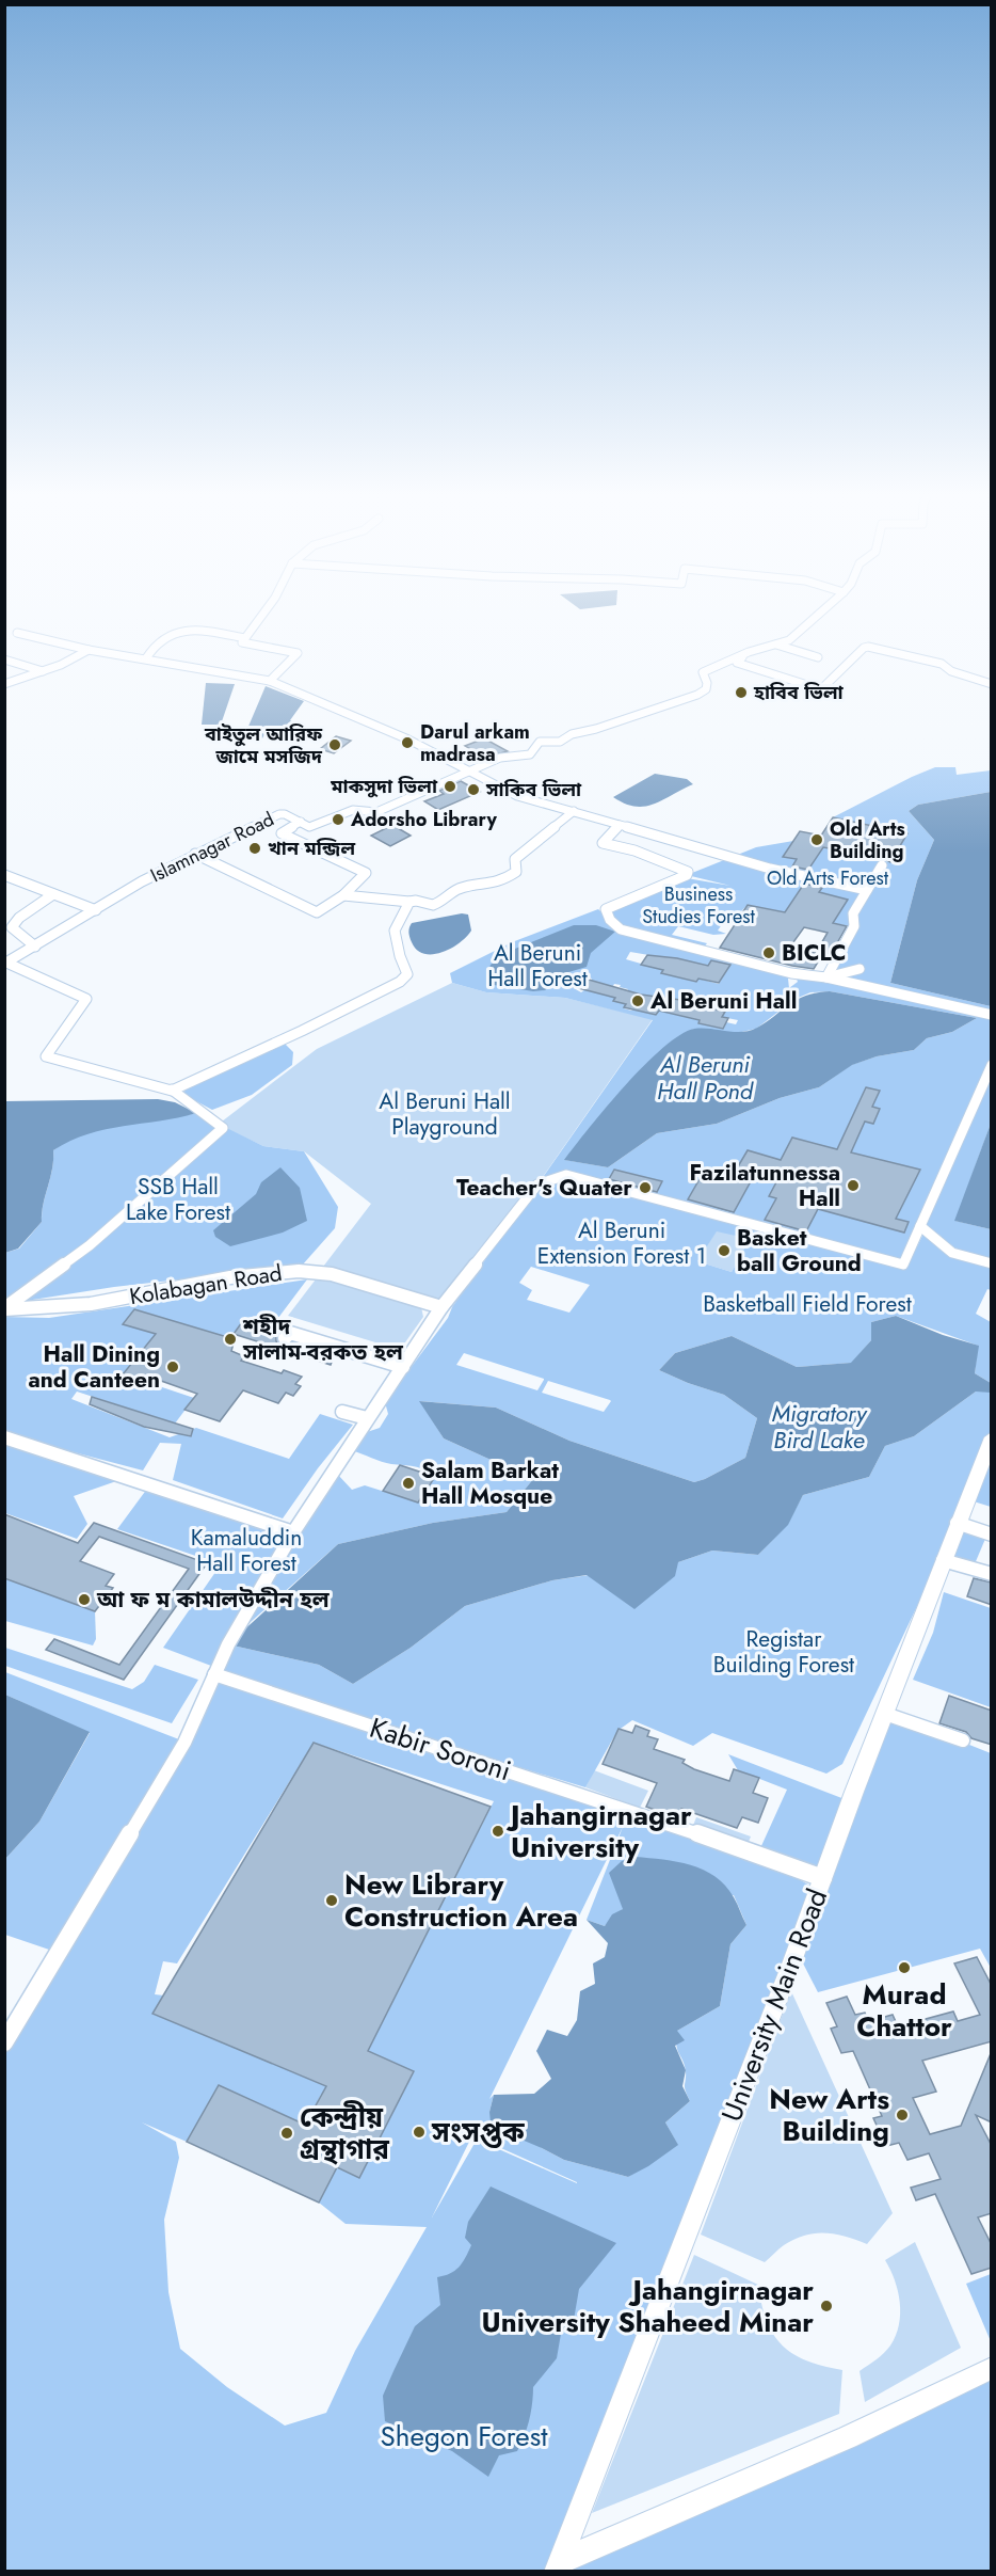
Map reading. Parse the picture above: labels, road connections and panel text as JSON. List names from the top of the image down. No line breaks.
{"streets":{"street":["Islamnagar Road","Kolabagan Road","Kabir Soroni","University Main Road"]},"crossings":[["Kabir Soroni","University Main Road"]],"water":["Al Beruni Hall Pond","Migratory Bird Lake"],"parks":["Old Arts Forest","Business Studies Forest","Al Beruni Hall Forest","Al Beruni Hall Playground","SSB Hall Lake Forest","Al Beruni Extension Forest 1","Basketball Field Forest","Kamaluddin Hall Forest","Registar Building Forest","Shegon Forest"],"places":["হাবিব ভিলা","Darul arkam madrasa","বাইতুল আরিফ জামে মসজিদ","মাকসুদা ভিলা","সাকিব ভিলা","Adorsho Library","Old Arts Building","খান মন্জিল","BICLC","Al Beruni Hall","Fazilatunnessa Hall","Teacher's Quater","Basket ball Ground","শহীদ সালাম-বরকত হল","Hall Dining and Canteen","Salam Barkat Hall Mosque","আ ফ ম কামালউদ্দীন হল","Jahangirnagar University","New Library Construction Area","Murad Chattor","New Arts Building","সংসপ্তক","কেন্দ্রীয় গ্রন্থাগার","Jahangirnagar University Shaheed Minar"]}
